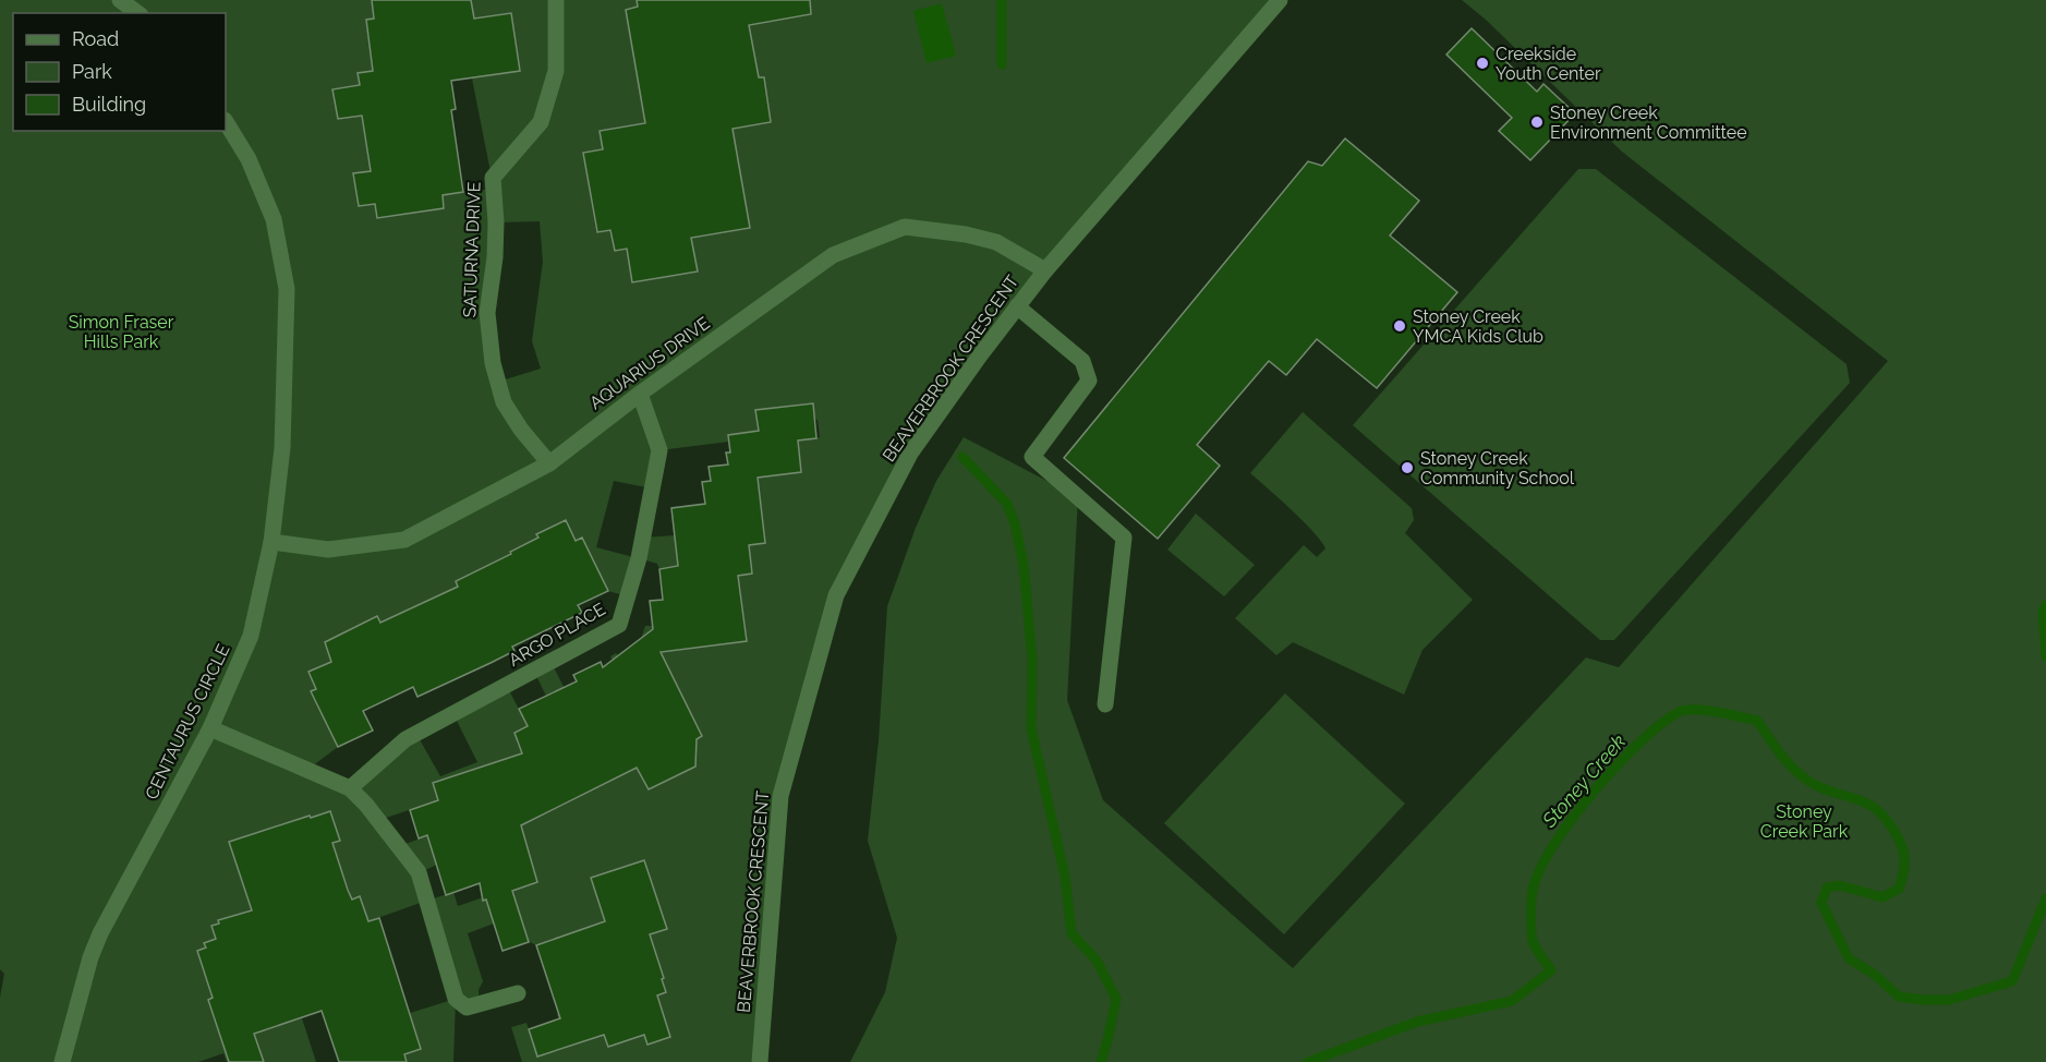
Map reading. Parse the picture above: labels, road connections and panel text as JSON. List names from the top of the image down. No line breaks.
{"streets":{"street":["SATURNA DRIVE","AQUARIUS DRIVE","BEAVERBROOK CRESCENT","ARGO PLACE","CENTAURUS CIRCLE"]},"crossings":[["SATURNA DRIVE","AQUARIUS DRIVE"],["AQUARIUS DRIVE","BEAVERBROOK CRESCENT"],["AQUARIUS DRIVE","ARGO PLACE"],["AQUARIUS DRIVE","CENTAURUS CIRCLE"]],"water":["Stoney Creek"],"parks":["Simon Fraser Hills Park","Stoney Creek Park"],"places":["Creekside Youth Center","Stoney Creek Environment Committee","Stoney Creek YMCA Kids Club","Stoney Creek Community School"],"legend":["Road","Park","Building"]}
